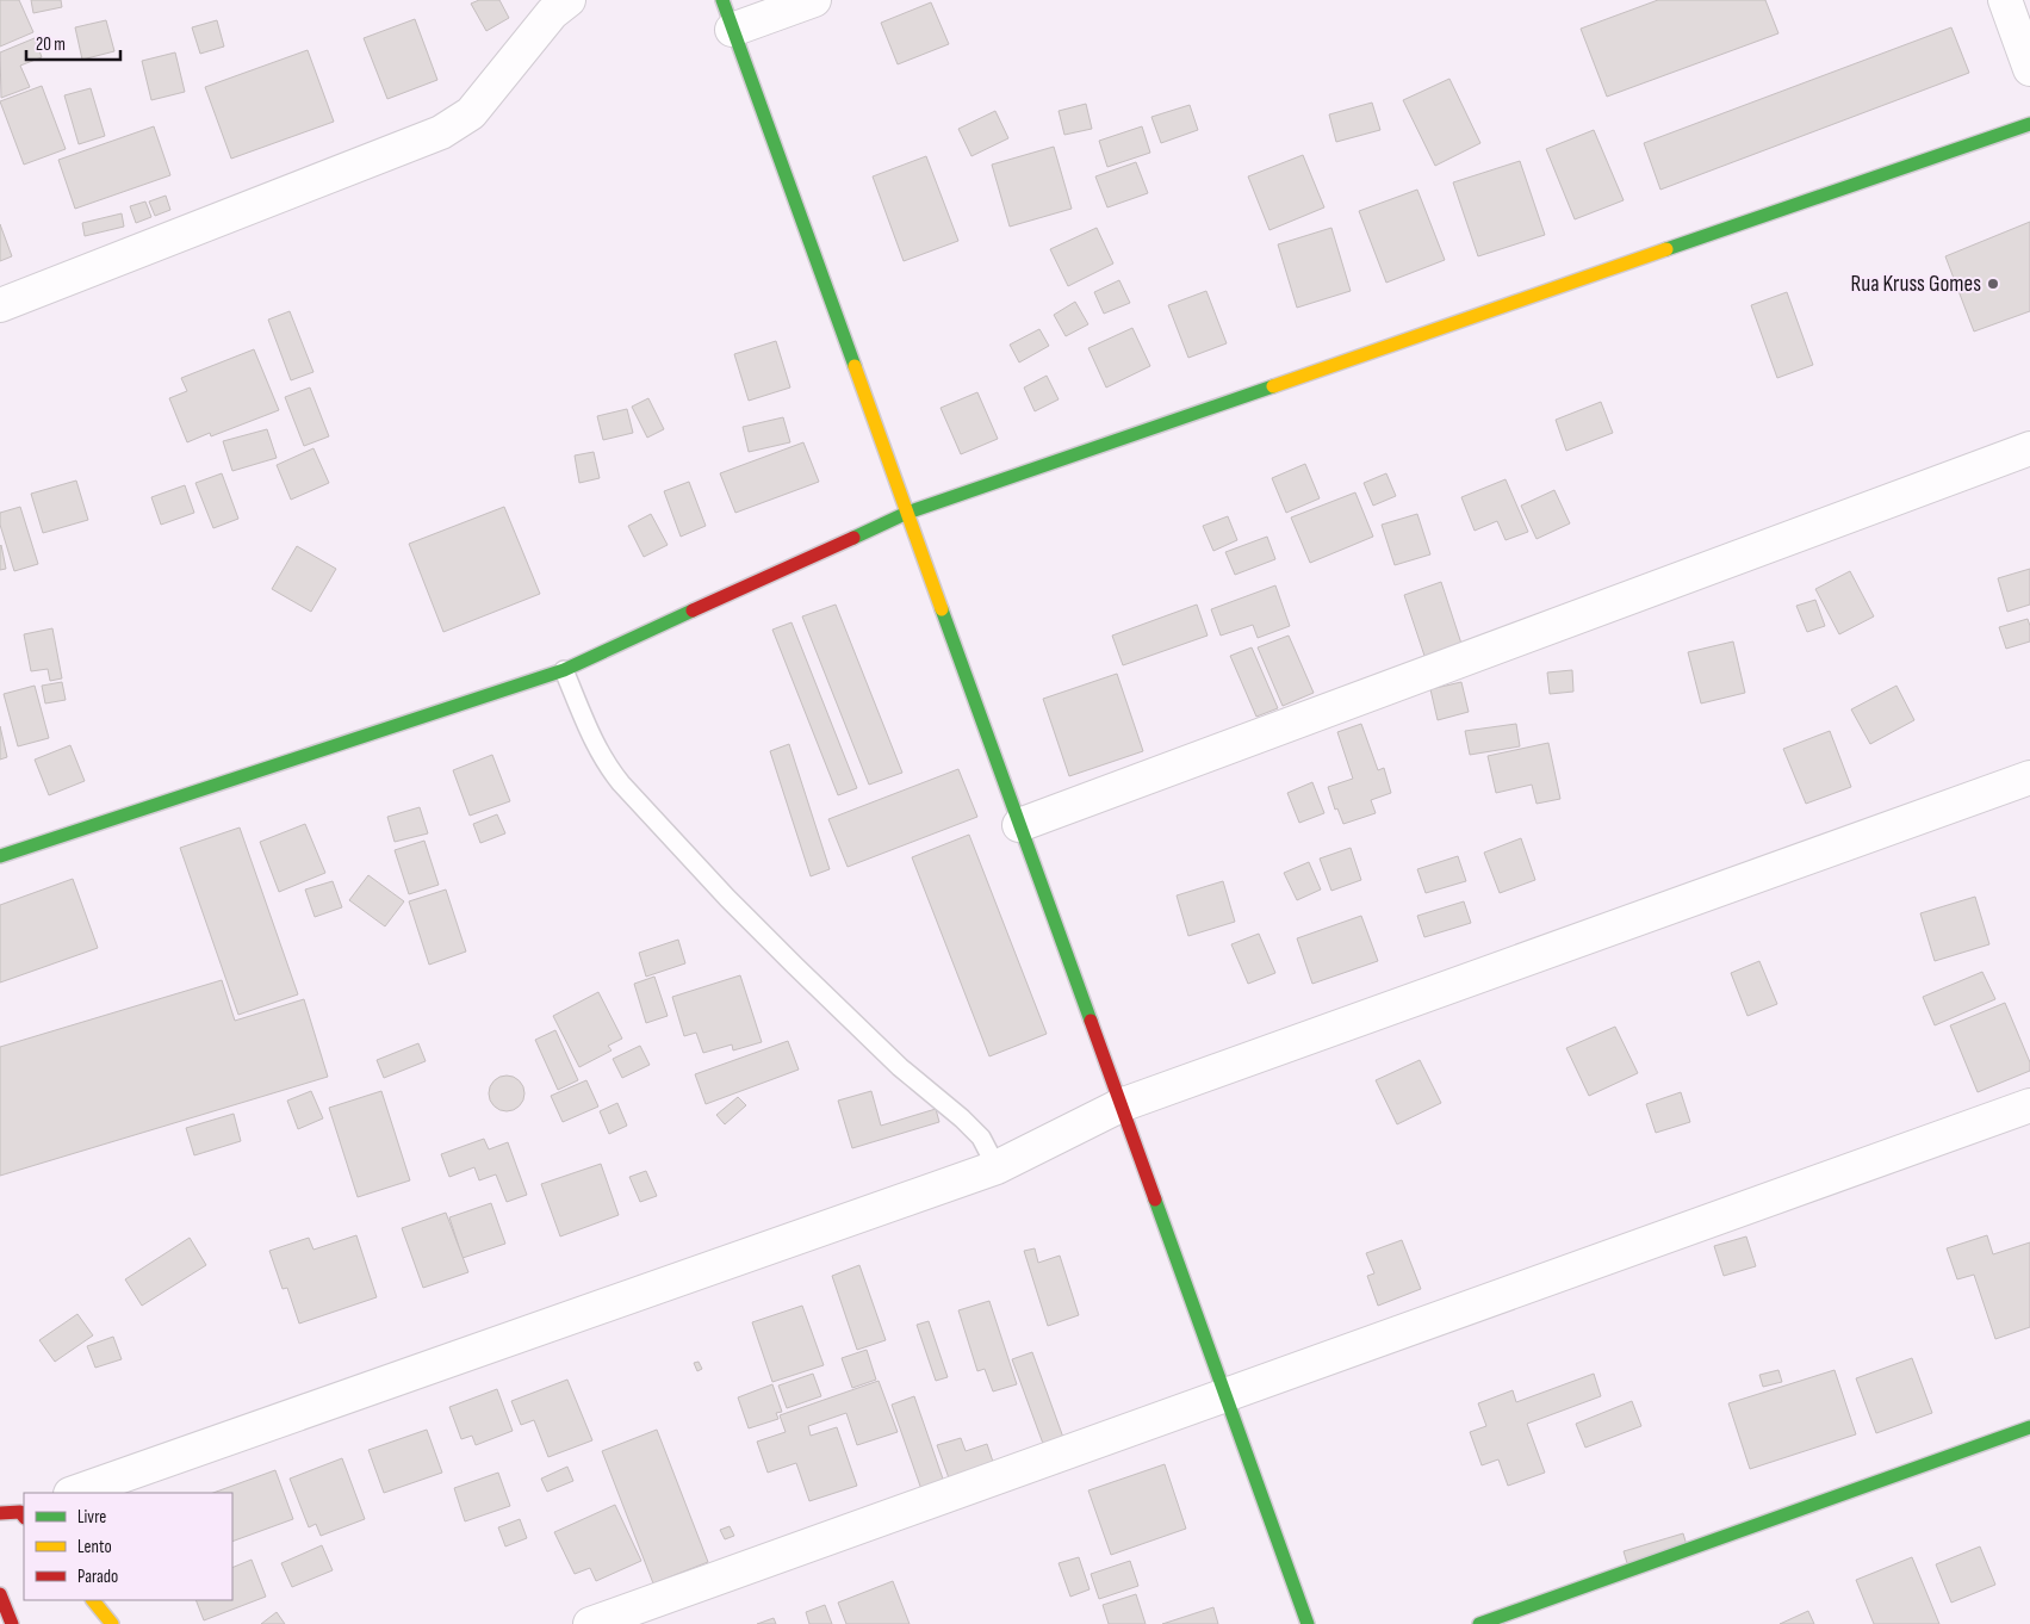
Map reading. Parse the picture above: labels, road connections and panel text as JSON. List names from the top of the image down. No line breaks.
{"places":["Rua Kruss Gomes"],"legend":["Livre","Lento","Parado"],"scale_bar":"20 m"}
